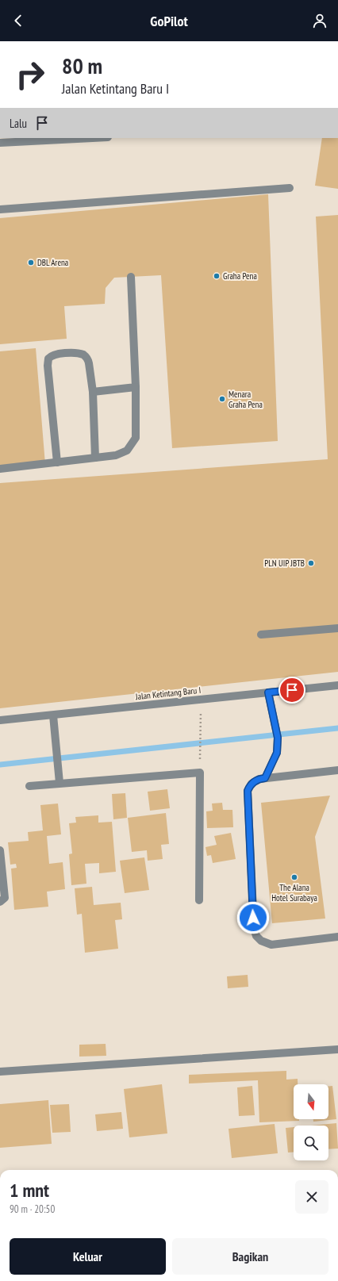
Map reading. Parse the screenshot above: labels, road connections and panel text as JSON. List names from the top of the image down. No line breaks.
{"streets":{"street":["Jalan Ketintang Baru I"]},"places":["DBL Arena","Graha Pena","Menara Graha Pena","PLN UIP JBTB","The Alana Hotel Surabaya"],"north":"bottom","page":{"header":"GoPilot","turn":["80 m","Jalan Ketintang Baru I"],"then":"Lalu","heading":["1 mnt","90 m · 20:50"],"buttons":["Keluar","Bagikan"]}}
